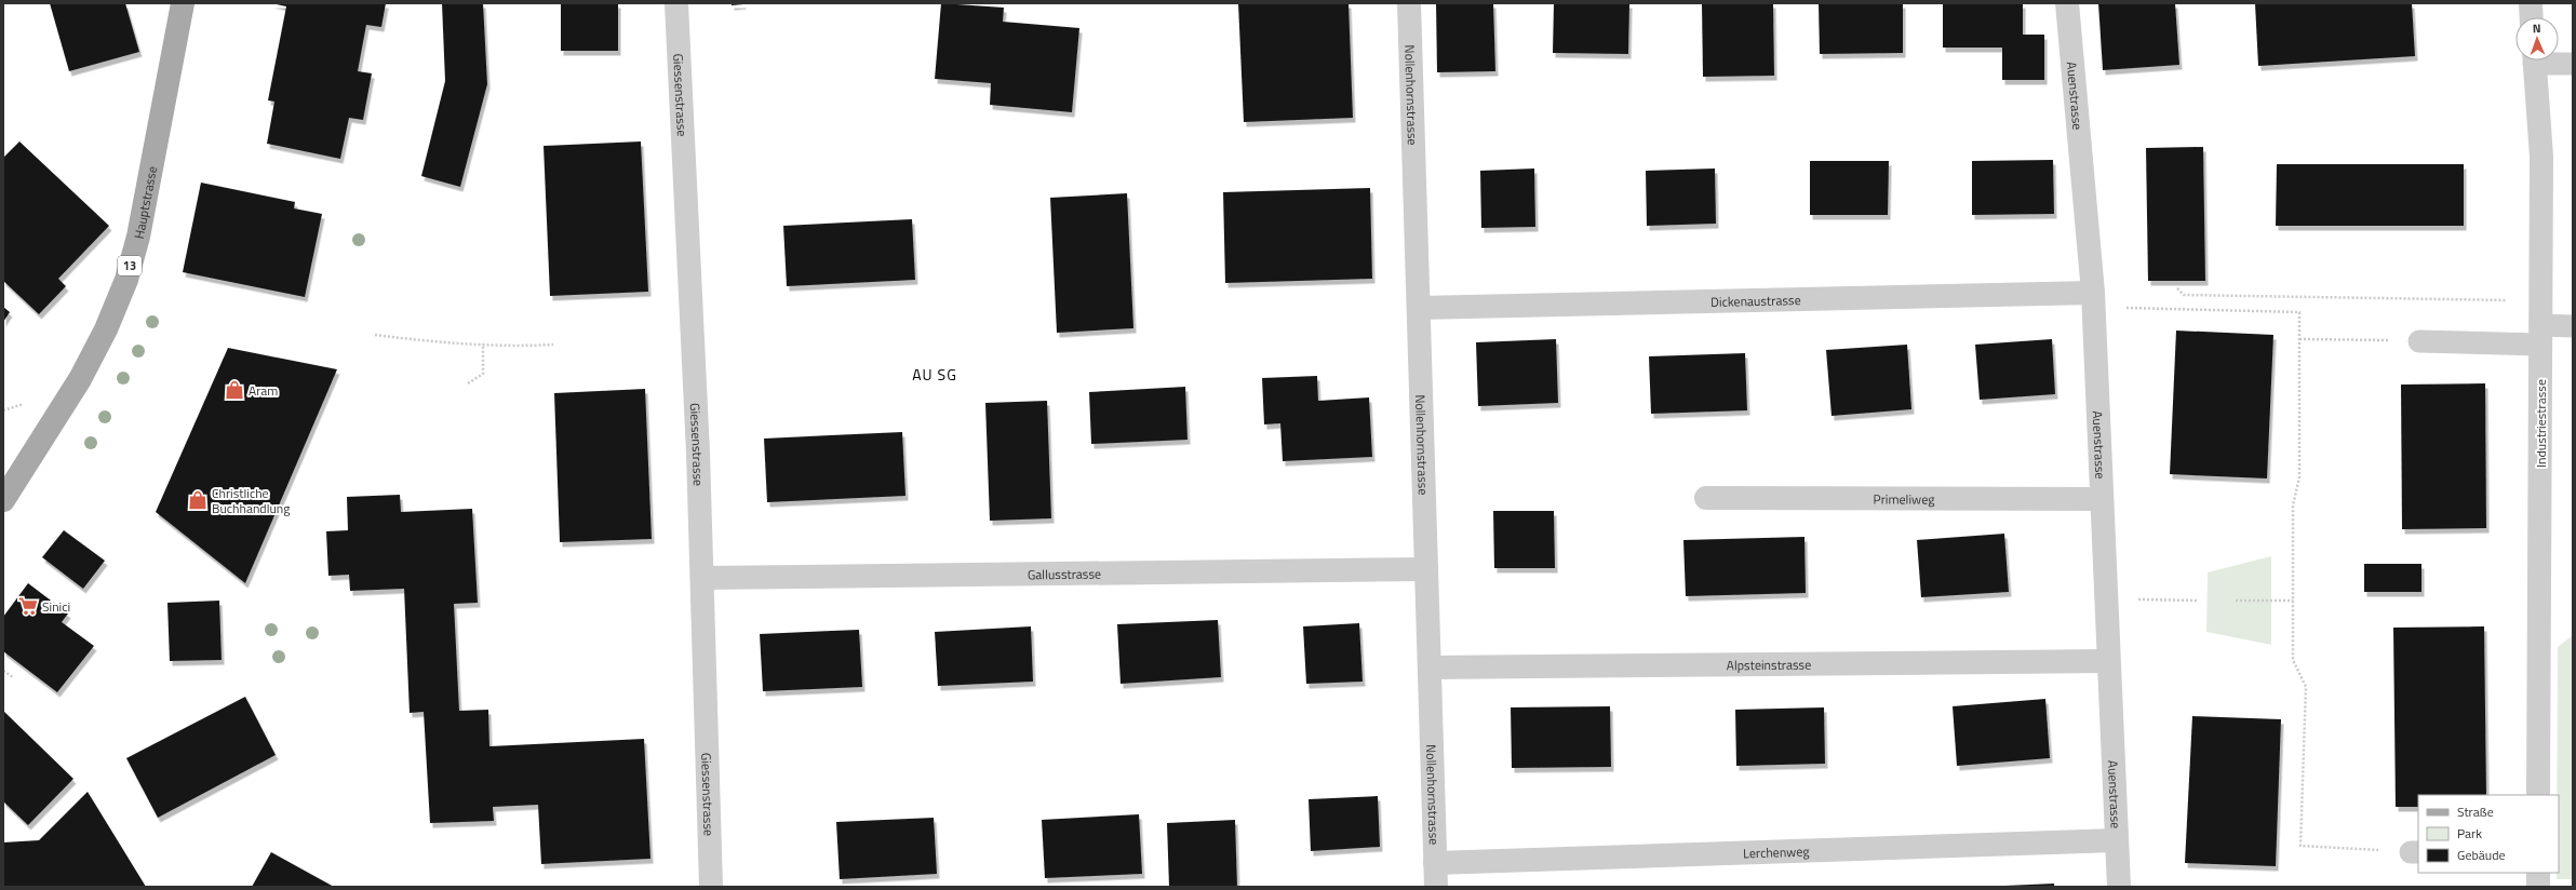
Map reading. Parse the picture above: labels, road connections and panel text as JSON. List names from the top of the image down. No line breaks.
{"streets":{"main road":["Hauptstrasse","13"],"street":["Giessenstrasse","Nollenhornstrasse","Auenstrasse","Dickenaustrasse","Industriestrasse","Primeliweg","Gallusstrasse","Alpsteinstrasse","Lerchenweg"]},"crossings":[["Giessenstrasse","Gallusstrasse"],["Nollenhornstrasse","Dickenaustrasse"],["Nollenhornstrasse","Gallusstrasse"],["Nollenhornstrasse","Alpsteinstrasse"],["Nollenhornstrasse","Lerchenweg"],["Auenstrasse","Dickenaustrasse"],["Auenstrasse","Primeliweg"],["Auenstrasse","Alpsteinstrasse"],["Auenstrasse","Lerchenweg"]],"districts":["AU SG"],"places":{"shop":["Aram","Christliche Buchhandlung"],"supermarket":["Sinici"]},"legend":["Straße","Park","Gebäude"],"north":"top"}
